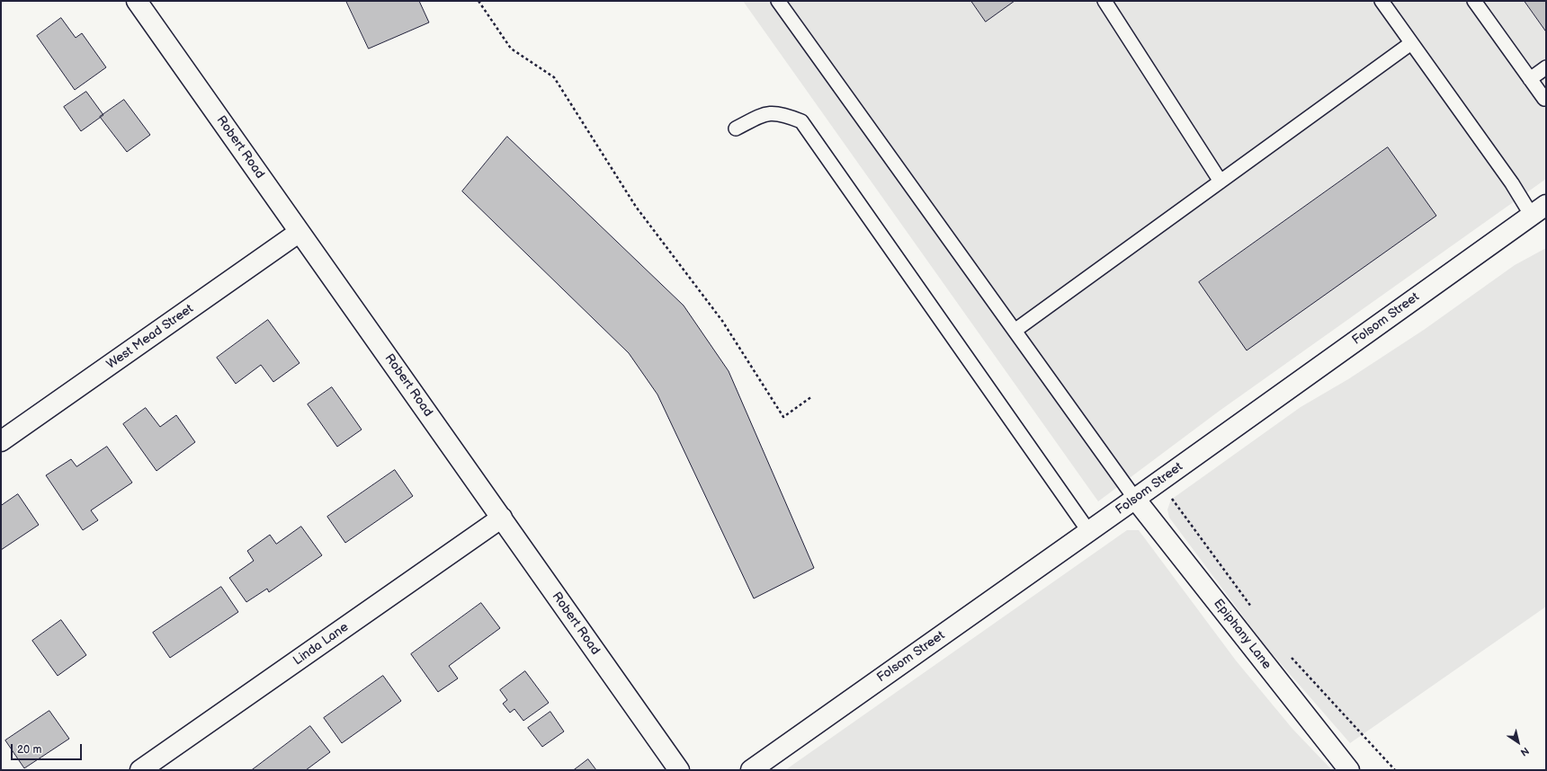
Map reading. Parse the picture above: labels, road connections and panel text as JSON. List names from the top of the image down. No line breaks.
{"streets":{"street":["Robert Road","Folsom Street","West Mead Street","Epiphany Lane","Linda Lane"]},"crossings":[["Robert Road","West Mead Street"],["Robert Road","Linda Lane"],["Folsom Street","Epiphany Lane"]],"scale_bar":"20 m","north":"bottom right"}
